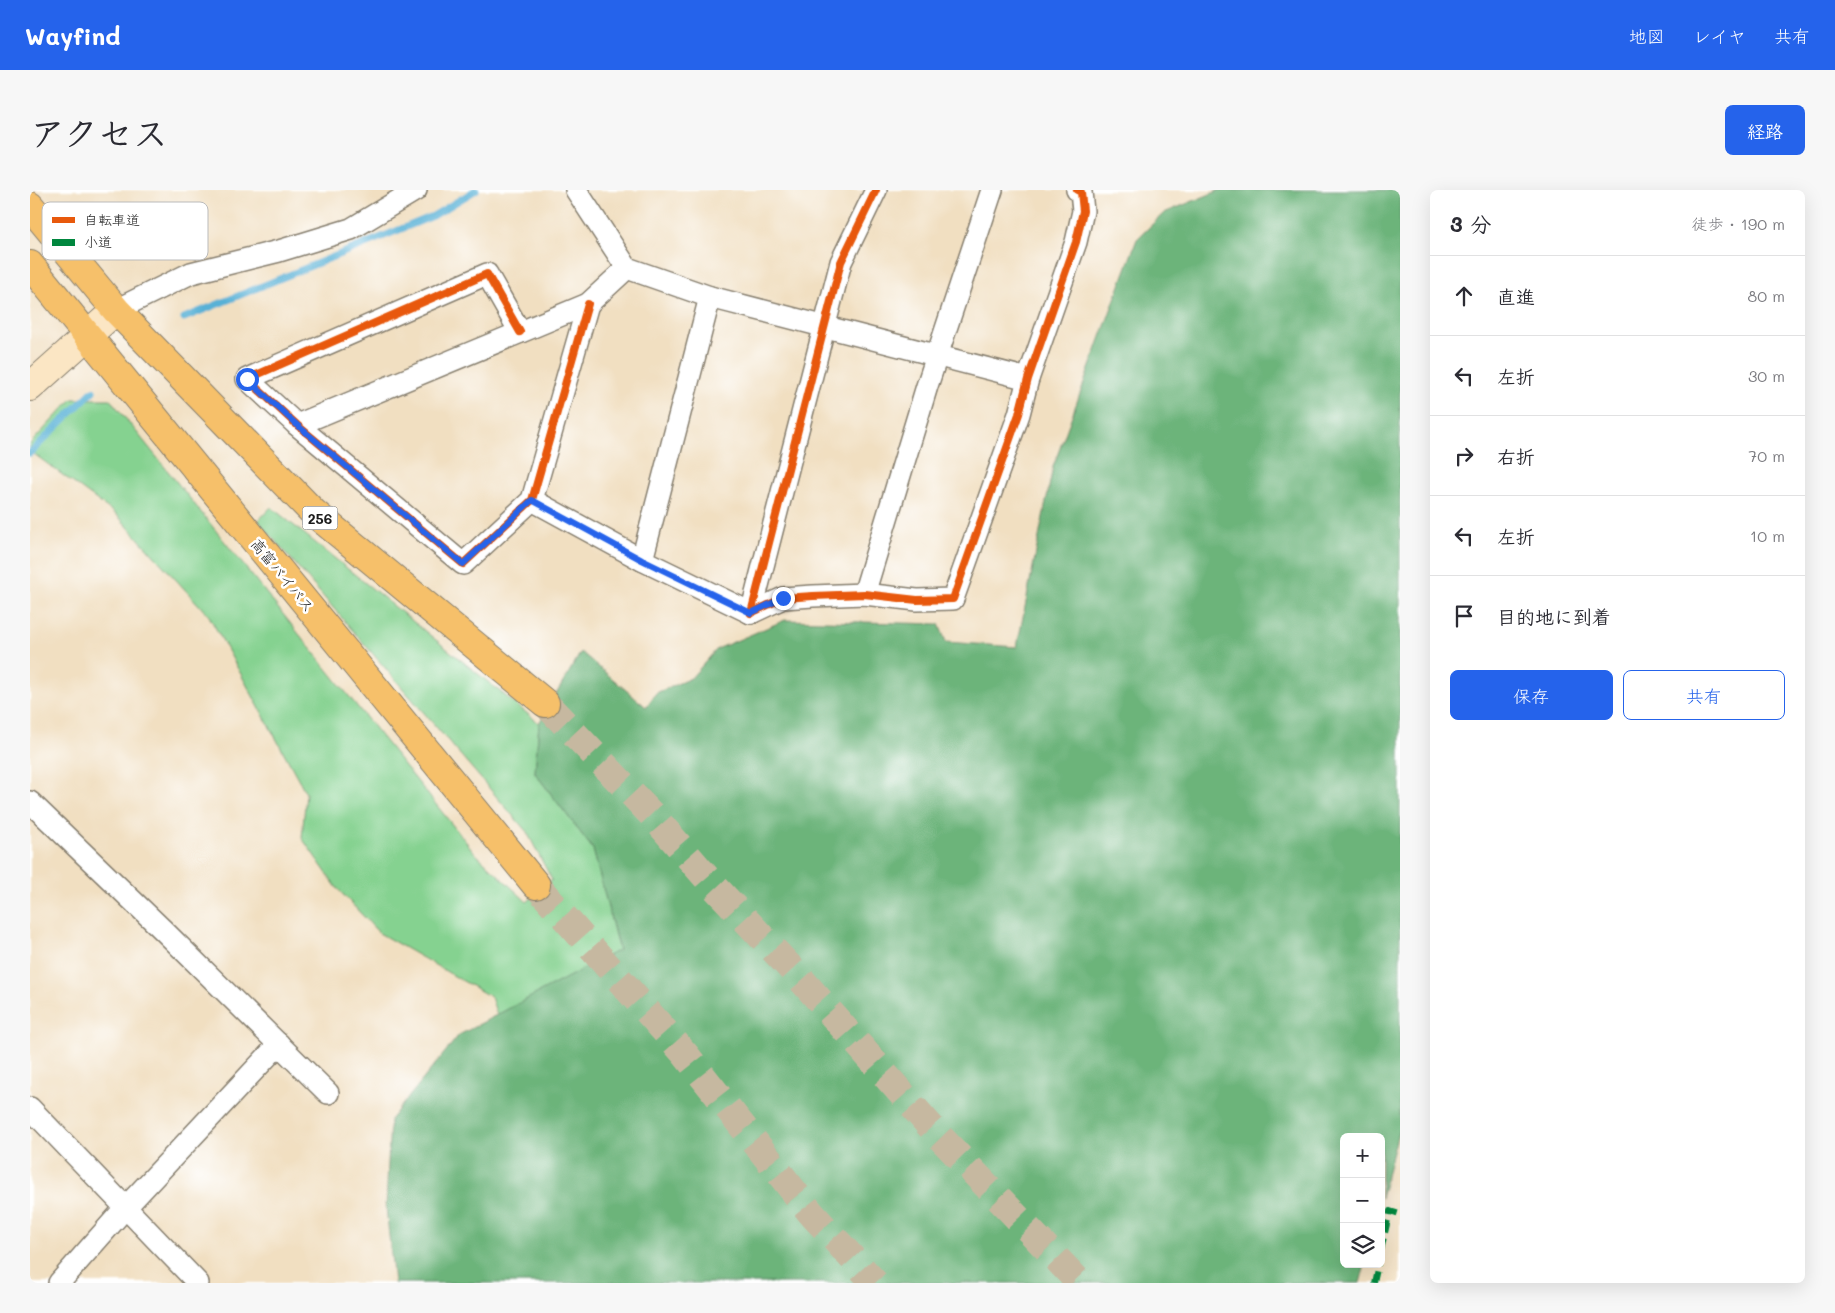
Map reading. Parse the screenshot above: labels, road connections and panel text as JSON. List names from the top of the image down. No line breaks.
{"streets":{"highway":["256","高富バイパス"]},"legend":["自転車道","小道"],"page":{"header":"Wayfind","nav":["地図","レイヤ","共有"],"title":"アクセス","buttons":["経路",["保存","共有"]],"heading":["3 分","徒歩 · 190 m"],"list":[["直進","80 m"],["左折","30 m"],["右折","70 m"],["左折","10 m"],"目的地に到着"],"map_buttons":["+","−"]}}
